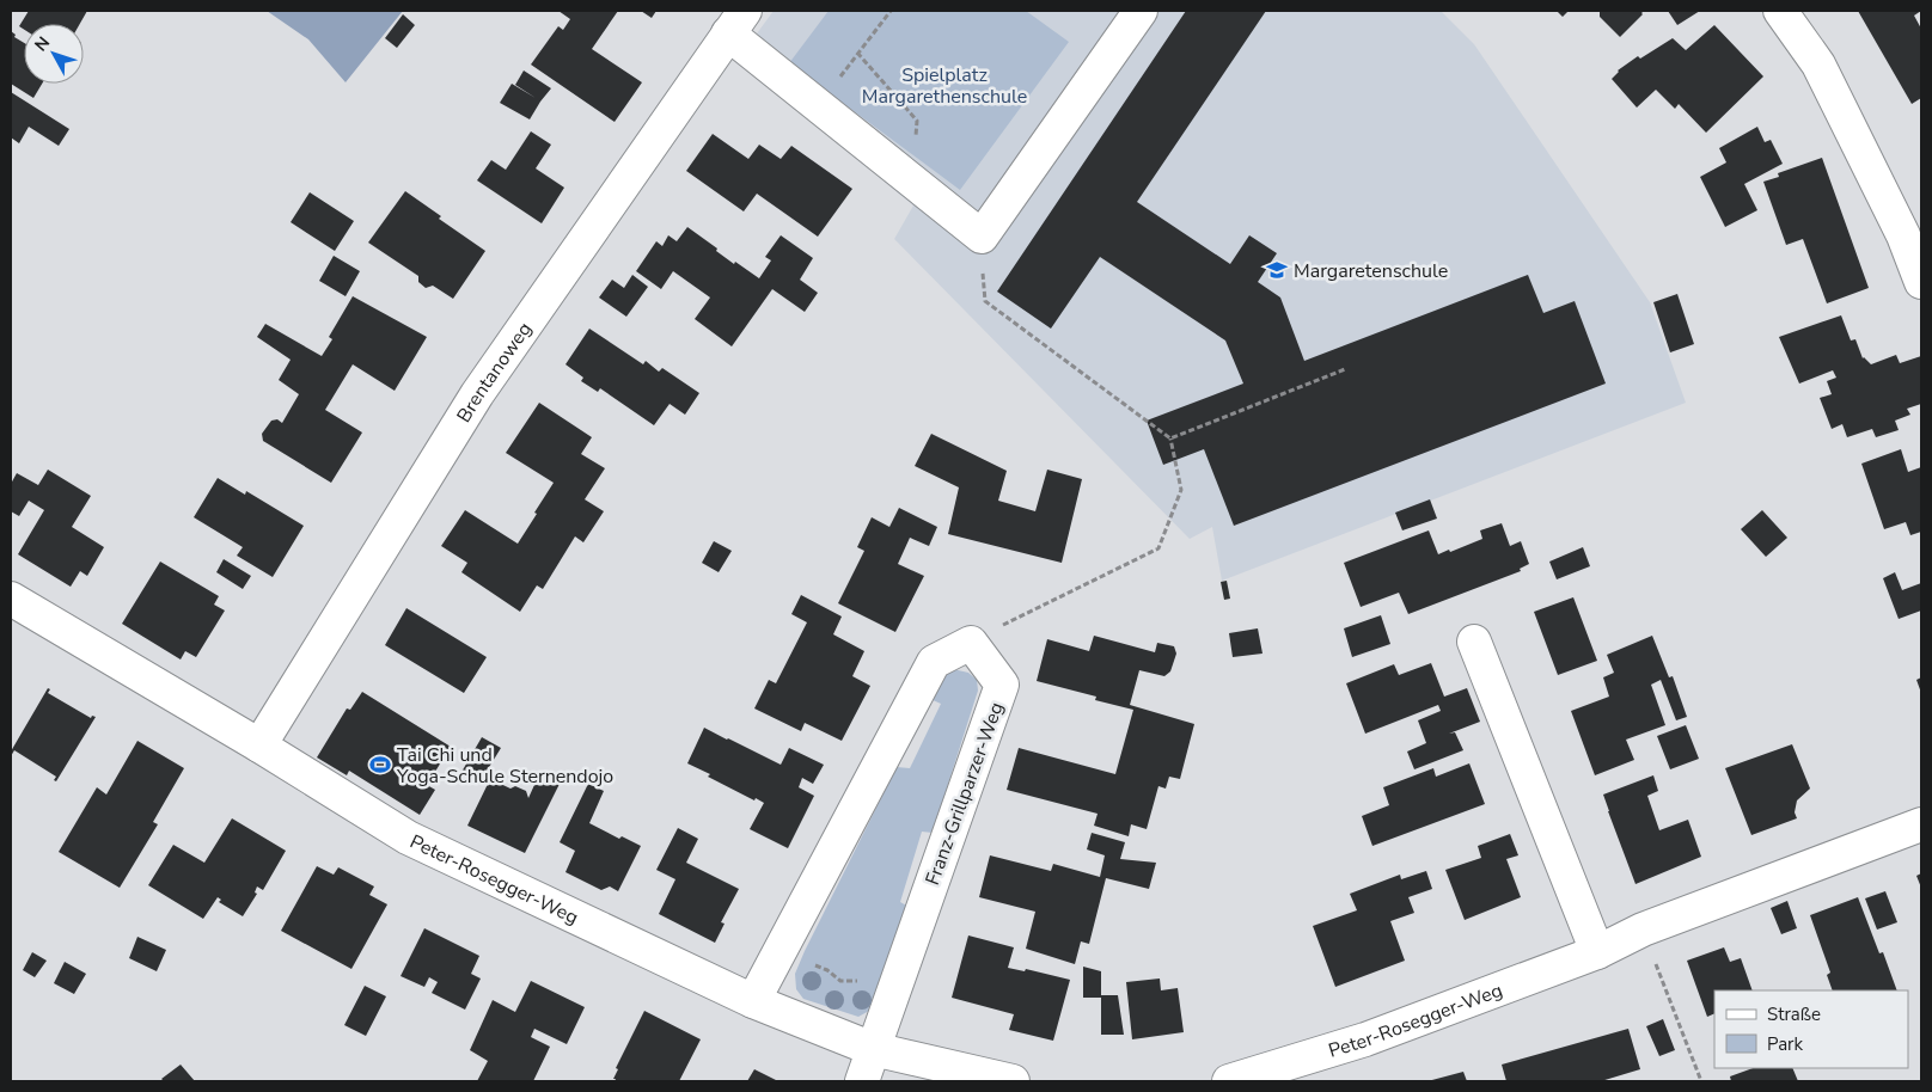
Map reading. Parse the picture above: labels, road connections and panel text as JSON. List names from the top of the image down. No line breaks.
{"streets":{"street":["Brentanoweg","Franz-Grillparzer-Weg","Peter-Rosegger-Weg"]},"crossings":[["Brentanoweg","Peter-Rosegger-Weg"],["Franz-Grillparzer-Weg","Peter-Rosegger-Weg"]],"parks":["Spielplatz Margarethenschule"],"places":{"school or university":["Margaretenschule"],"sports":["Tai Chi und Yoga-Schule Sternendojo"]},"legend":["Straße","Park"],"north":"top left"}
